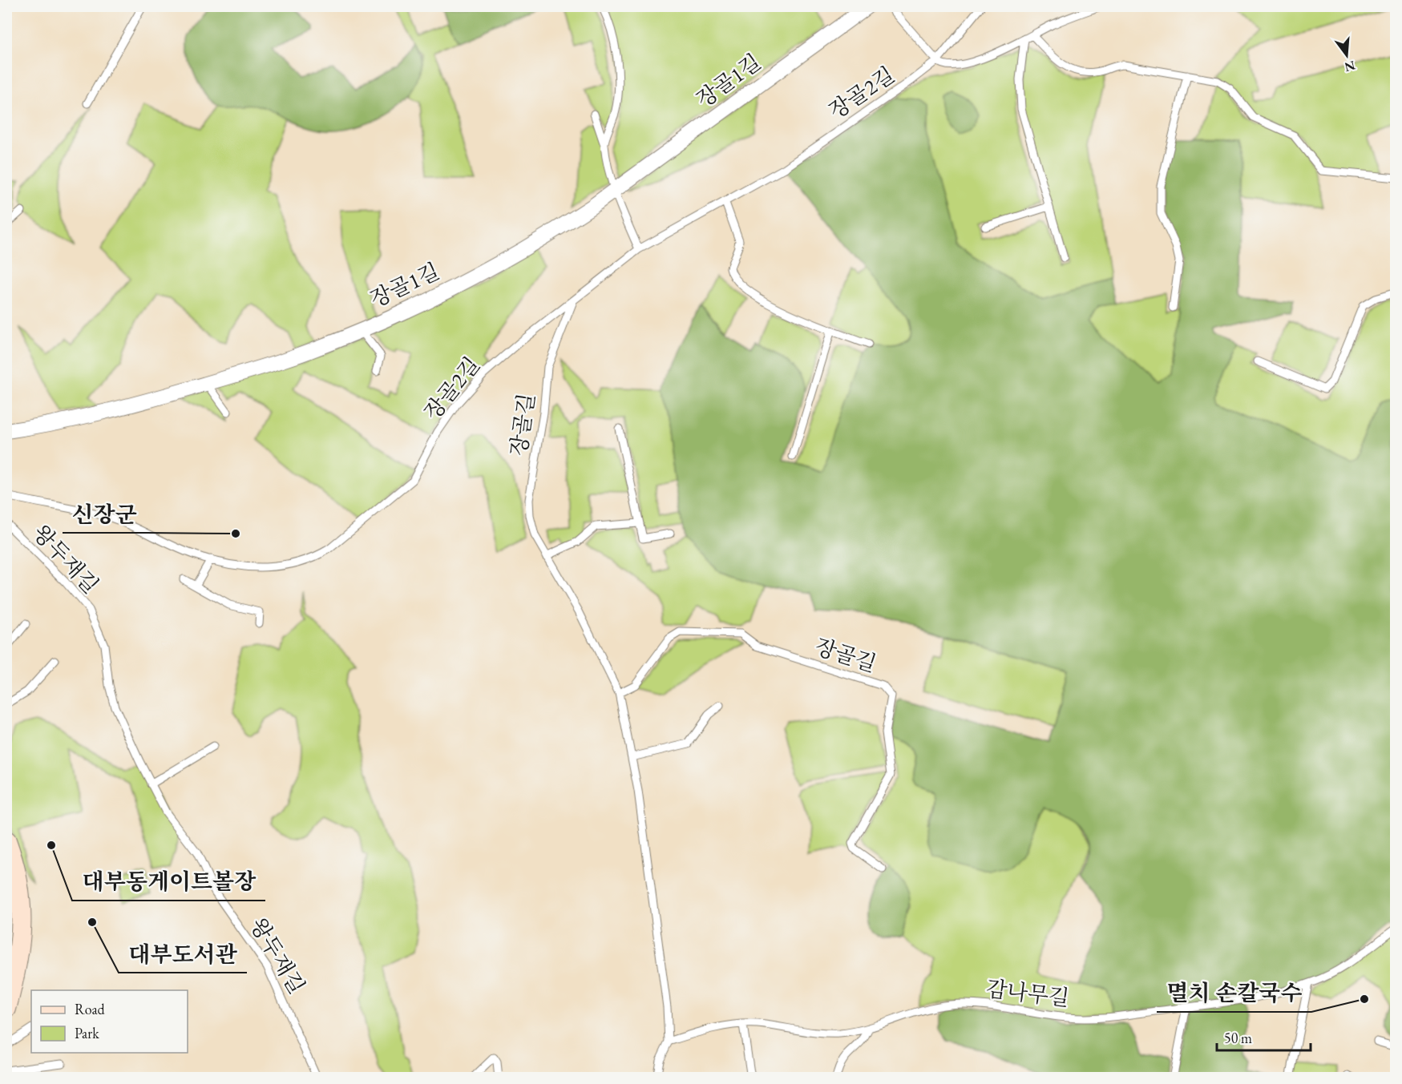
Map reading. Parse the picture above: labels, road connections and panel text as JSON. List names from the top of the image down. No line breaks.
{"streets":{"street":["장골1길"],"lane":["장골2길","장골길","왕두재길","감나무길"]},"crossings":[["장골2길","장골길"],["장골길","감나무길"]],"places":["신장군","대부동게이트볼장","대부도서관","멸치 손칼국수"],"legend":["Road","Park"],"scale_bar":"50 m","north":"bottom"}
